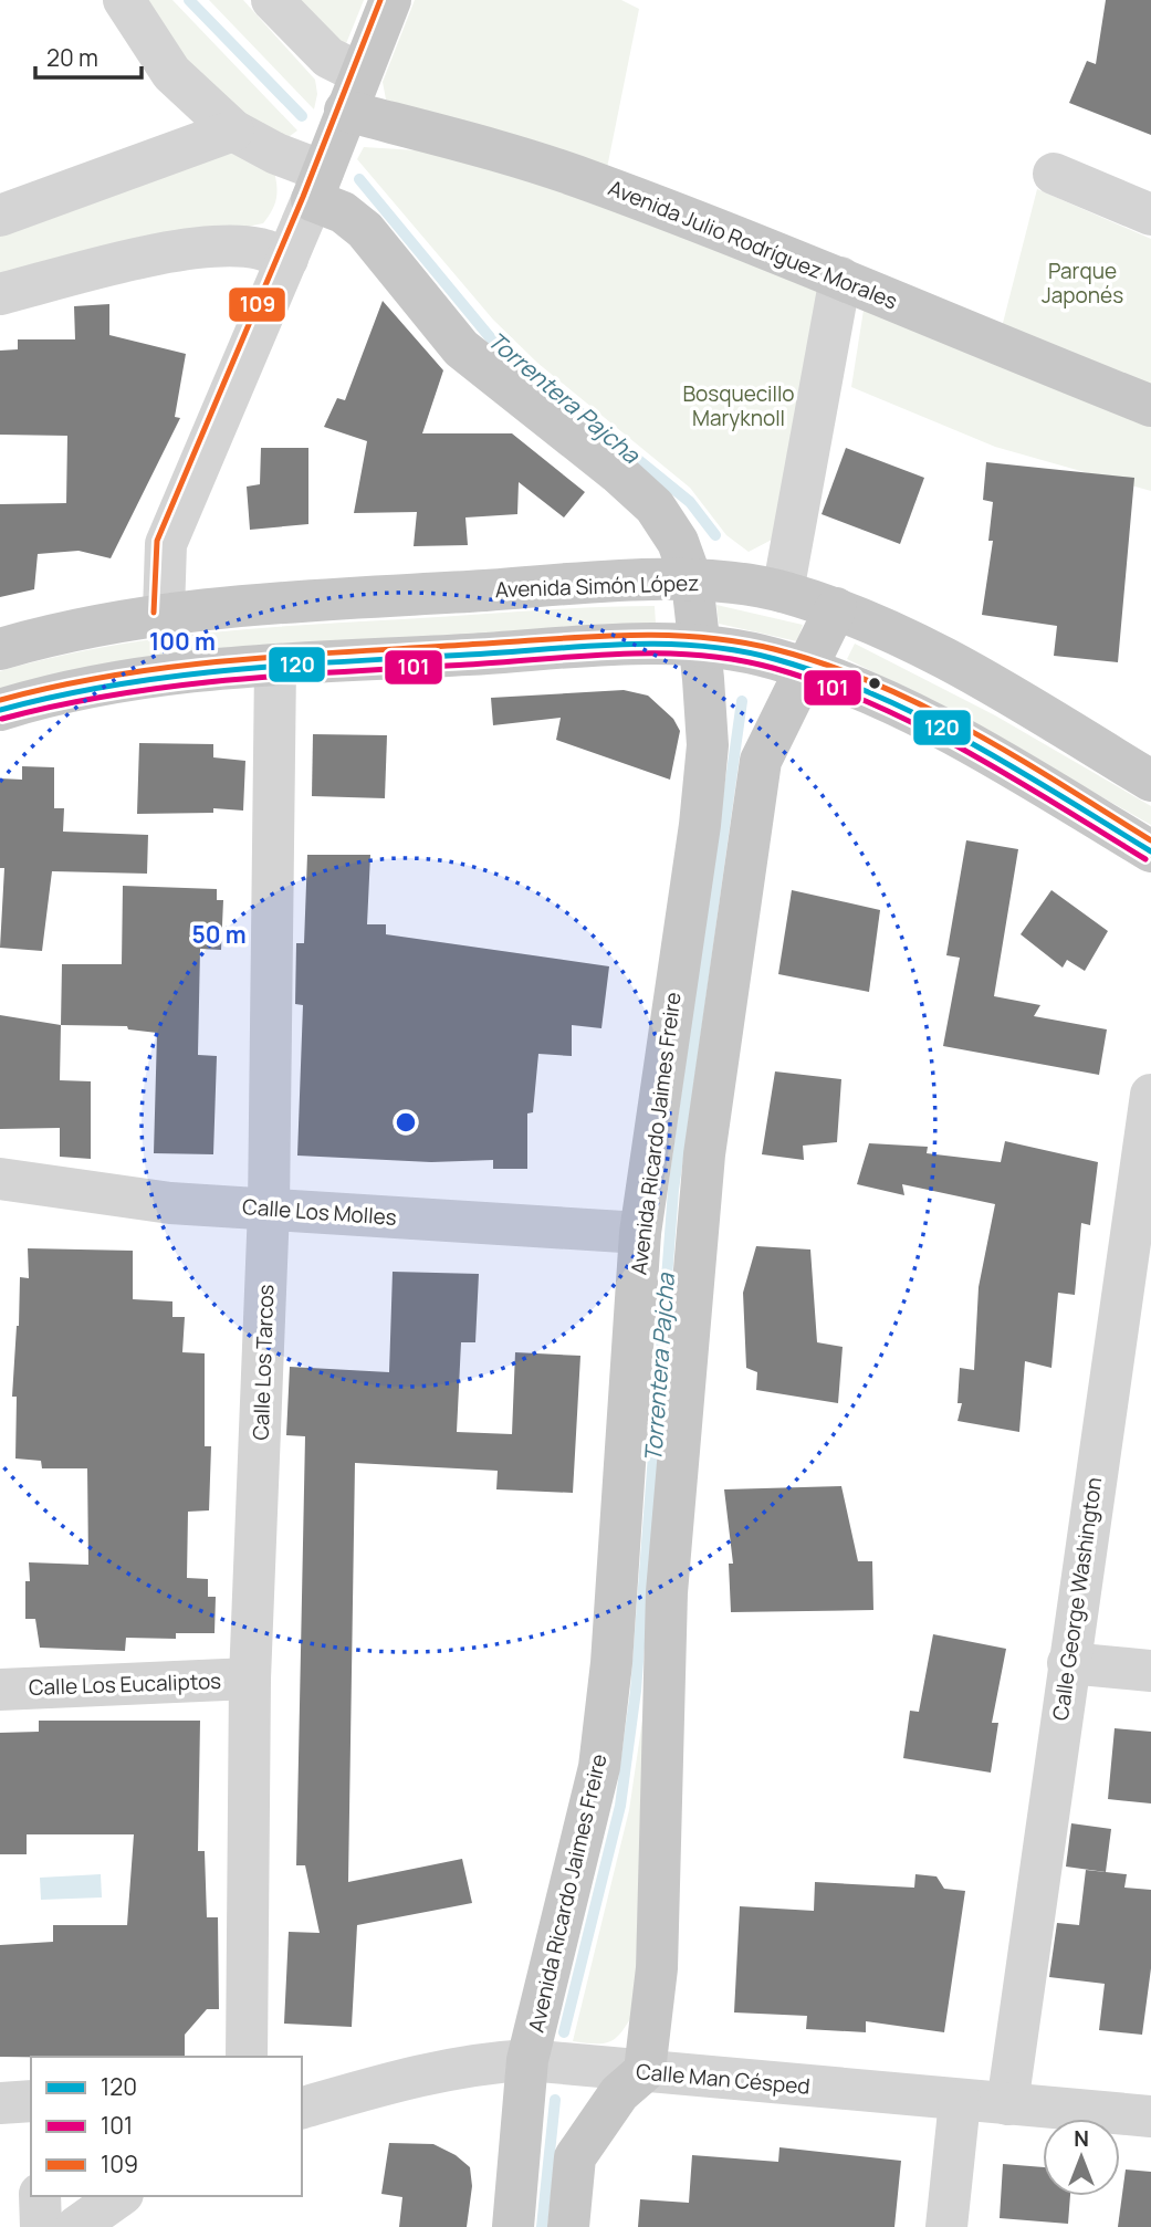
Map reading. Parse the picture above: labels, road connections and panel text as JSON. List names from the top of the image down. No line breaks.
{"streets":{"main road":["Avenida Julio Rodríguez Morales","Avenida Simón López","Avenida Ricardo Jaimes Freire"],"street":["Calle Los Molles","Calle Los Tarcos","Calle George Washington","Calle Los Eucaliptos","Calle Man Césped"]},"crossings":[["Avenida Simón López","Avenida Ricardo Jaimes Freire"],["Avenida Ricardo Jaimes Freire","Calle Los Molles"],["Avenida Ricardo Jaimes Freire","Calle Man Césped"],["Calle Los Molles","Calle Los Tarcos"],["Calle Los Tarcos","Calle Los Eucaliptos"],["Calle George Washington","Calle Man Césped"]],"water":["Torrentera Pajcha"],"parks":["Parque Japonés","Bosquecillo Maryknoll"],"lines":["transit line 109","transit line 120","transit line 101"],"legend":["120","101","109"],"scale_bar":"20 m","north":"top","rings":["100 m","50 m"]}
